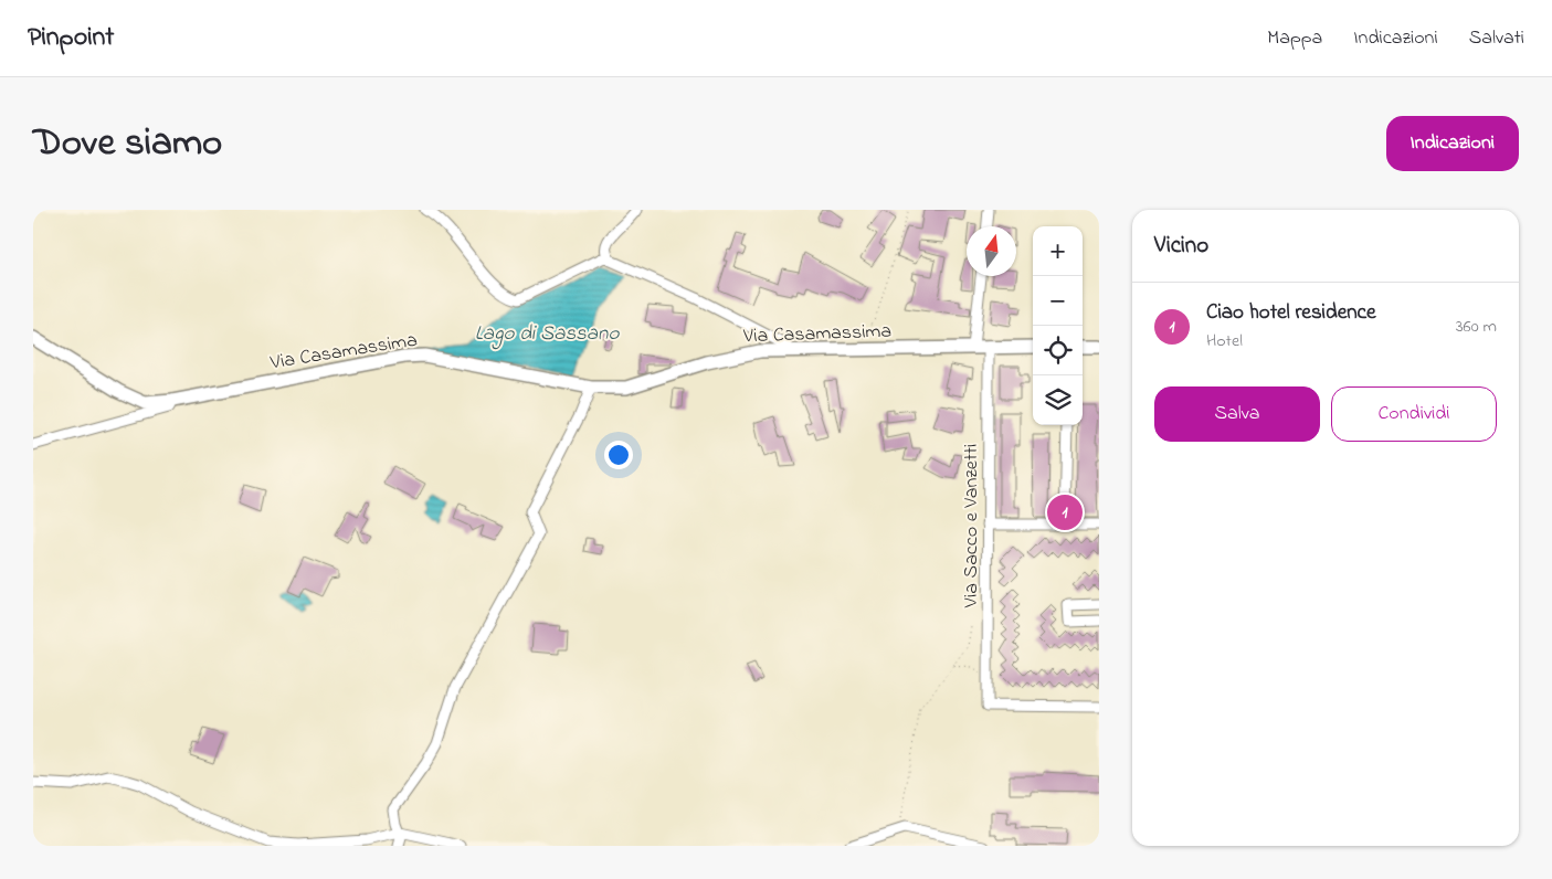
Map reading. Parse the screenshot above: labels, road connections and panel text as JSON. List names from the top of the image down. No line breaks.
{"streets":{"main road":["Via Casamassima"],"street":["Via Sacco e Vanzetti"]},"crossings":[["Via Casamassima","Via Sacco e Vanzetti"]],"water":["Lago di Sassano"],"north":"top","page":{"header":"Pinpoint","nav":["Mappa","Indicazioni","Salvati"],"title":"Dove siamo","buttons":["Indicazioni",["Salva","Condividi"]],"heading":"Vicino","map_buttons":["+","−"],"list":[{"mark":"1","name":"Ciao hotel residence","note":"Hotel","value":"360 m"}],"pins":"1"}}
